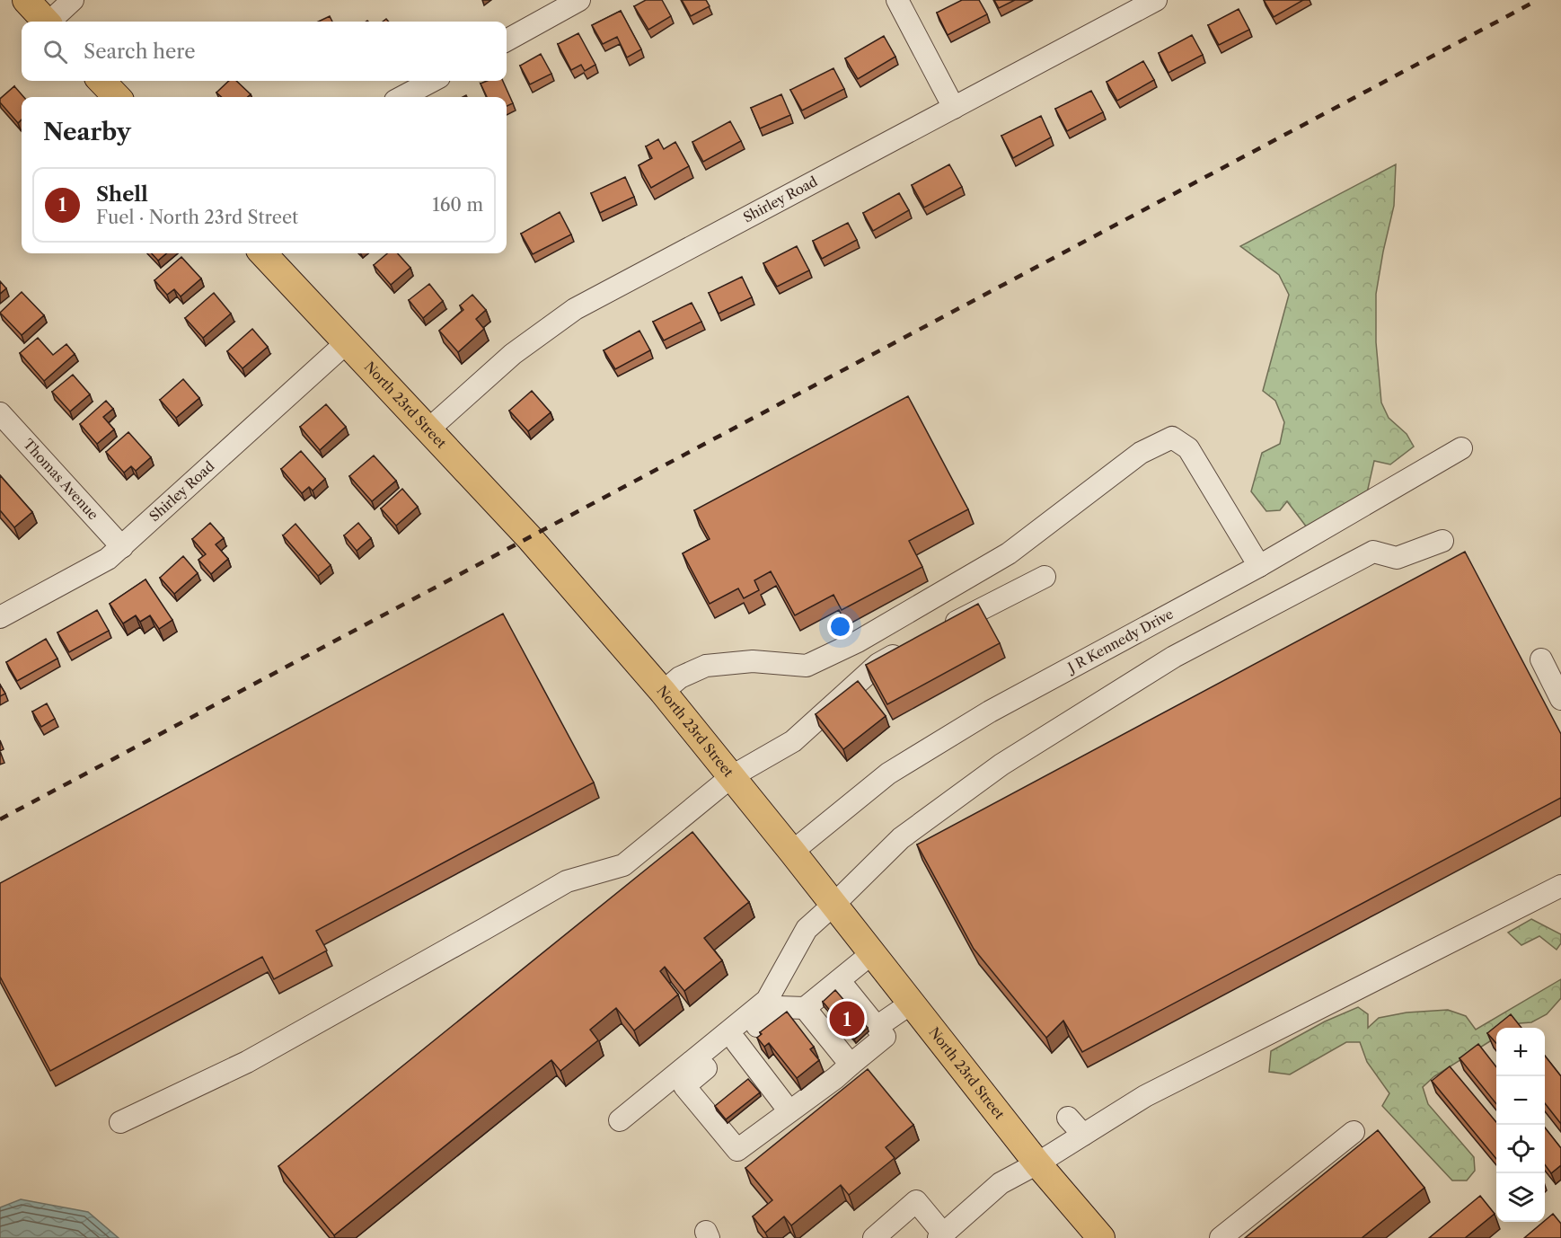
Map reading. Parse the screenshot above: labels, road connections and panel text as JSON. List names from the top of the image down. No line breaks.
{"streets":{"main road":["North 23rd Street"],"street":["Shirley Road","Thomas Avenue","J R Kennedy Drive"]},"crossings":[["Shirley Road","North 23rd Street"],["Shirley Road","Thomas Avenue"],["North 23rd Street","J R Kennedy Drive"]],"page":{"search":"Search here","heading":"Nearby","list":[{"mark":"1","name":"Shell","note":"Fuel · North 23rd Street","value":"160 m"}],"pins":"1","map_buttons":["+","−"]}}
